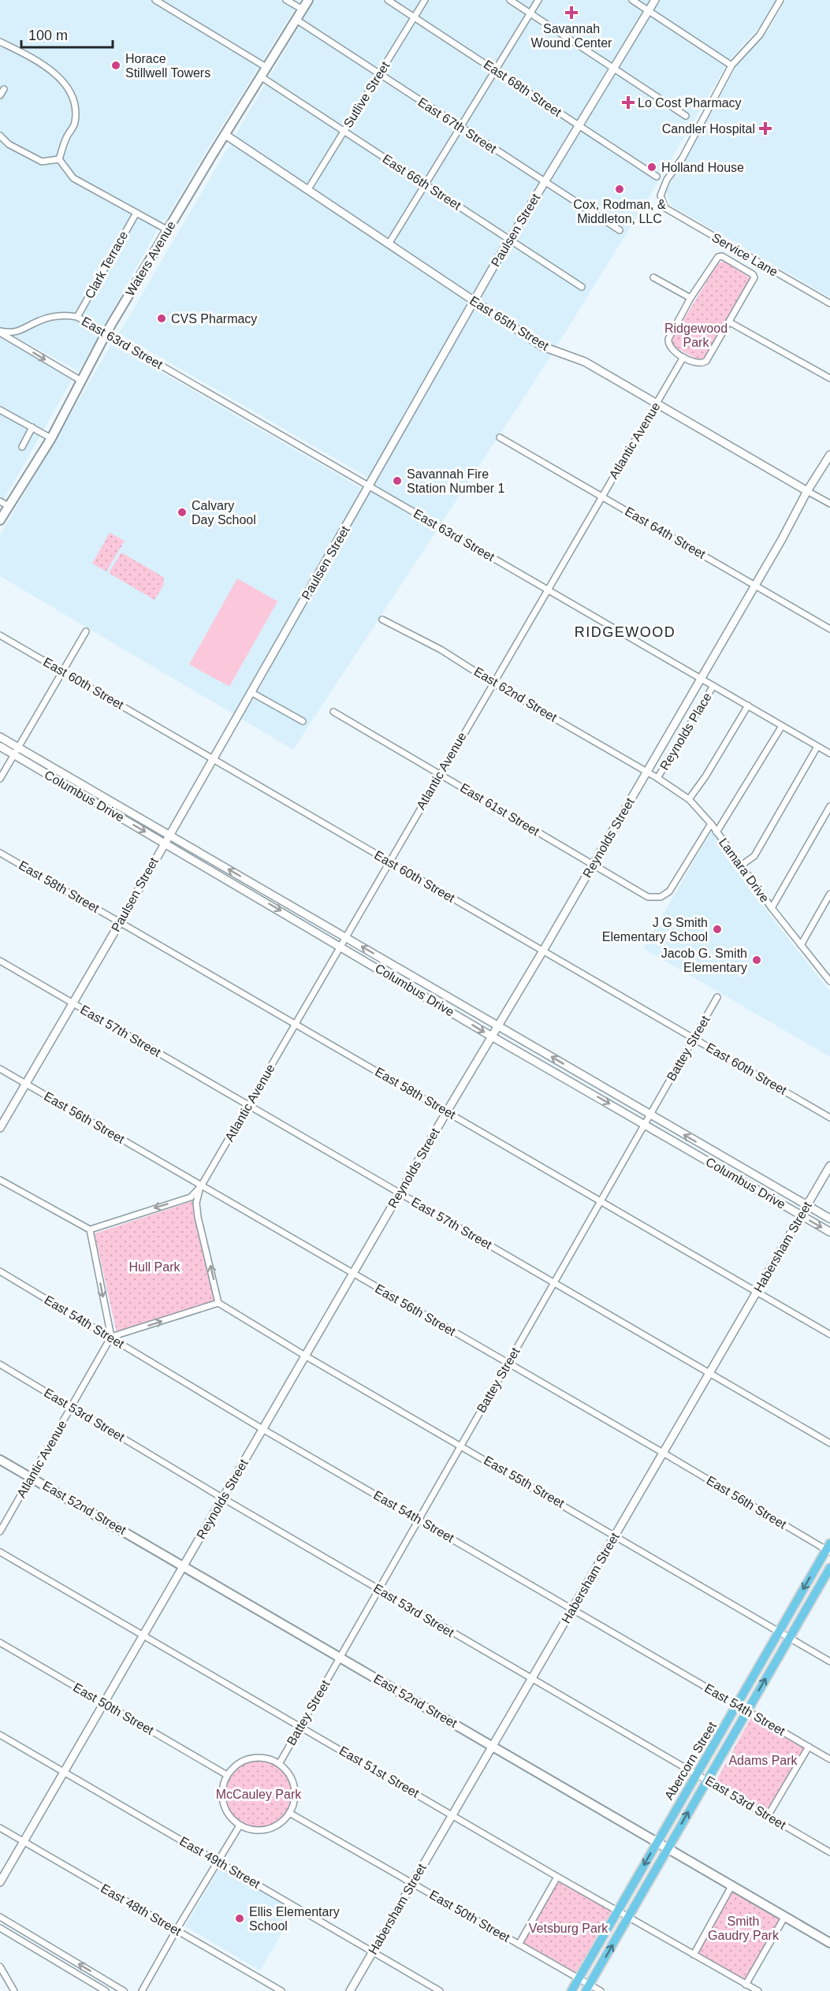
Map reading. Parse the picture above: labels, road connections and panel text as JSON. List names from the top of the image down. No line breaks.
{"streets":{"main road":["Waters Avenue","East 52nd Street","Abercorn Street"],"street":["East 68th Street","Sutlive Street","East 67th Street","East 66th Street","Paulsen Street","Service Lane","Clark Terrace","East 65th Street","East 63rd Street","Atlantic Avenue","East 64th Street","East 60th Street","East 62nd Street","Reynolds Place","Columbus Drive","East 61st Street","Reynolds Street","Lamara Drive","East 58th Street","East 57th Street","Battey Street","East 56th Street","Habersham Street","East 54th Street","East 53rd Street","East 55th Street","East 50th Street","East 51st Street","East 49th Street","East 48th Street"]},"crossings":[["East 68th Street","Sutlive Street"],["East 68th Street","Paulsen Street"],["Sutlive Street","East 67th Street"],["Sutlive Street","East 66th Street"],["Sutlive Street","East 65th Street"],["East 67th Street","Paulsen Street"],["East 67th Street","Waters Avenue"],["East 66th Street","Paulsen Street"],["East 66th Street","Waters Avenue"],["Paulsen Street","East 65th Street"],["Paulsen Street","East 63rd Street"],["Paulsen Street","East 60th Street"],["Paulsen Street","Columbus Drive"],["Paulsen Street","East 58th Street"],["Paulsen Street","East 57th Street"],["Paulsen Street","East 56th Street"],["Waters Avenue","East 65th Street"],["Waters Avenue","East 63rd Street"],["Clark Terrace","East 63rd Street"],["East 65th Street","Atlantic Avenue"],["East 65th Street","Reynolds Street"],["East 63rd Street","Atlantic Avenue"],["East 63rd Street","Reynolds Place"],["East 63rd Street","Reynolds Street"],["Atlantic Avenue","East 64th Street"],["Atlantic Avenue","East 60th Street"],["Atlantic Avenue","East 62nd Street"],["Atlantic Avenue","Columbus Drive"],["Atlantic Avenue","East 61st Street"],["Atlantic Avenue","East 58th Street"],["Atlantic Avenue","East 57th Street"],["Atlantic Avenue","East 56th Street"],["Atlantic Avenue","East 54th Street"],["Atlantic Avenue","East 53rd Street"],["Atlantic Avenue","East 55th Street"],["Atlantic Avenue","East 52nd Street"],["East 64th Street","Reynolds Street"],["East 60th Street","Reynolds Street"],["East 60th Street","Battey Street"],["East 62nd Street","Reynolds Street"],["East 62nd Street","Lamara Drive"],["Reynolds Place","Lamara Drive"],["Columbus Drive","Reynolds Street"],["Columbus Drive","Battey Street"],["Columbus Drive","Habersham Street"],["East 61st Street","Reynolds Street"],["East 61st Street","Lamara Drive"],["Reynolds Street","Lamara Drive"],["Reynolds Street","East 58th Street"],["Reynolds Street","East 57th Street"],["Reynolds Street","East 56th Street"],["Reynolds Street","East 54th Street"],["Reynolds Street","East 53rd Street"],["Reynolds Street","East 55th Street"],["Reynolds Street","East 52nd Street"],["Reynolds Street","East 50th Street"],["Reynolds Street","East 51st Street"],["Reynolds Street","East 49th Street"],["Reynolds Street","East 48th Street"],["East 58th Street","Battey Street"],["East 58th Street","Habersham Street"],["East 57th Street","Battey Street"],["East 57th Street","Habersham Street"],["Battey Street","East 56th Street"],["Battey Street","East 54th Street"],["Battey Street","East 53rd Street"],["Battey Street","East 55th Street"],["Battey Street","East 52nd Street"],["Battey Street","East 50th Street"],["Battey Street","East 51st Street"],["East 56th Street","Habersham Street"],["East 56th Street","Abercorn Street"],["Habersham Street","East 54th Street"],["Habersham Street","East 53rd Street"],["Habersham Street","East 55th Street"],["Habersham Street","East 52nd Street"],["Habersham Street","East 50th Street"],["Habersham Street","East 51st Street"],["Habersham Street","East 49th Street"],["East 54th Street","Abercorn Street"],["East 53rd Street","Abercorn Street"],["East 55th Street","Abercorn Street"],["East 52nd Street","Abercorn Street"],["East 50th Street","Abercorn Street"],["Abercorn Street","East 51st Street"]],"districts":["RIDGEWOOD"],"parks":["Ridgewood Park","Hull Park","Adams Park","McCauley Park","Smith Gaudry Park","Vetsburg Park"],"places":{"health":["Savannah Wound Center","Lo Cost Pharmacy","Candler Hospital"],"other":["Horace Stillwell Towers","Holland House","Cox, Rodman, & Middleton, LLC","CVS Pharmacy","Savannah Fire Station Number 1","Calvary Day School","J G Smith Elementary School","Jacob G. Smith Elementary","Ellis Elementary School"]},"scale_bar":"100 m"}
